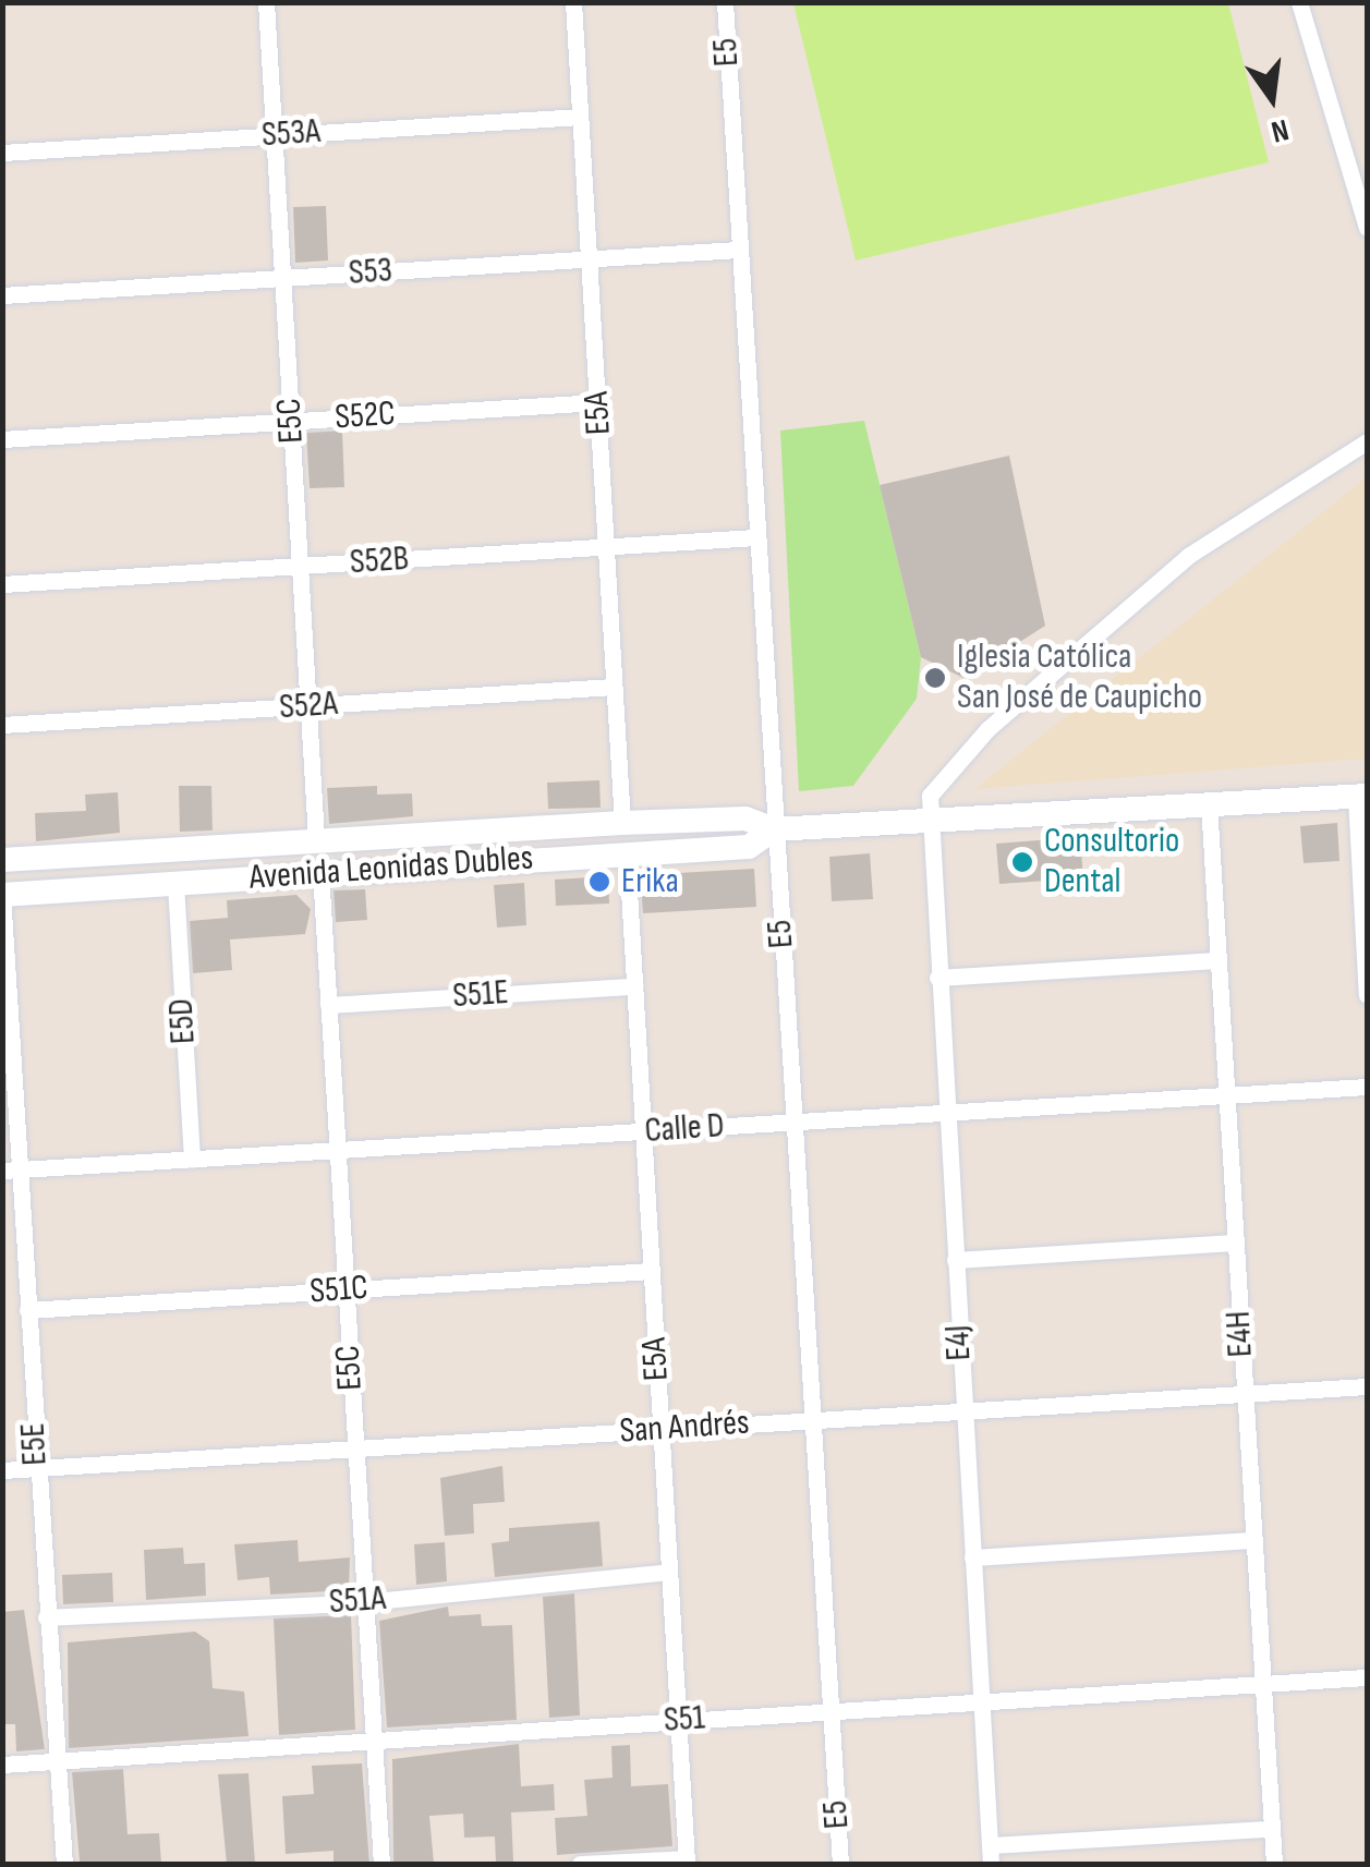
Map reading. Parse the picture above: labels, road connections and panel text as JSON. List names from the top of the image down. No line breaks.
{"streets":{"main road":["Avenida Leonidas Dubles"],"street":["E5","S53A","S53","E5A","S52C","E5C","S52B","S52A","S51E","E5D","Calle D","S51C","E4H","E4J","San Andrés","E5E","S51A","S51"]},"crossings":[["E5","S53"],["E5","S52B"],["E5","Avenida Leonidas Dubles"],["E5","Calle D"],["E5","San Andrés"],["E5","S51"],["S53A","E5A"],["S53A","E5C"],["S53","E5A"],["S53","E5C"],["E5A","S52C"],["E5A","S52B"],["E5A","S52A"],["E5A","Avenida Leonidas Dubles"],["E5A","S51E"],["E5A","Calle D"],["E5A","S51C"],["E5A","San Andrés"],["E5A","S51A"],["E5A","S51"],["S52C","E5C"],["E5C","S52B"],["E5C","S52A"],["E5C","Avenida Leonidas Dubles"],["E5C","S51E"],["E5C","Calle D"],["E5C","S51C"],["E5C","San Andrés"],["E5C","S51A"],["E5C","S51"],["Avenida Leonidas Dubles","E5D"],["Avenida Leonidas Dubles","E4H"],["Avenida Leonidas Dubles","E4J"],["Avenida Leonidas Dubles","E5E"],["E5D","Calle D"],["Calle D","E4H"],["Calle D","E4J"],["Calle D","E5E"],["S51C","E5E"],["E4H","San Andrés"],["E4H","S51"],["E4J","San Andrés"],["E4J","S51"],["San Andrés","E5E"],["E5E","S51A"],["E5E","S51"]],"places":["Iglesia Católica San José de Caupicho","Consultorio Dental","Erika"],"north":"bottom"}
